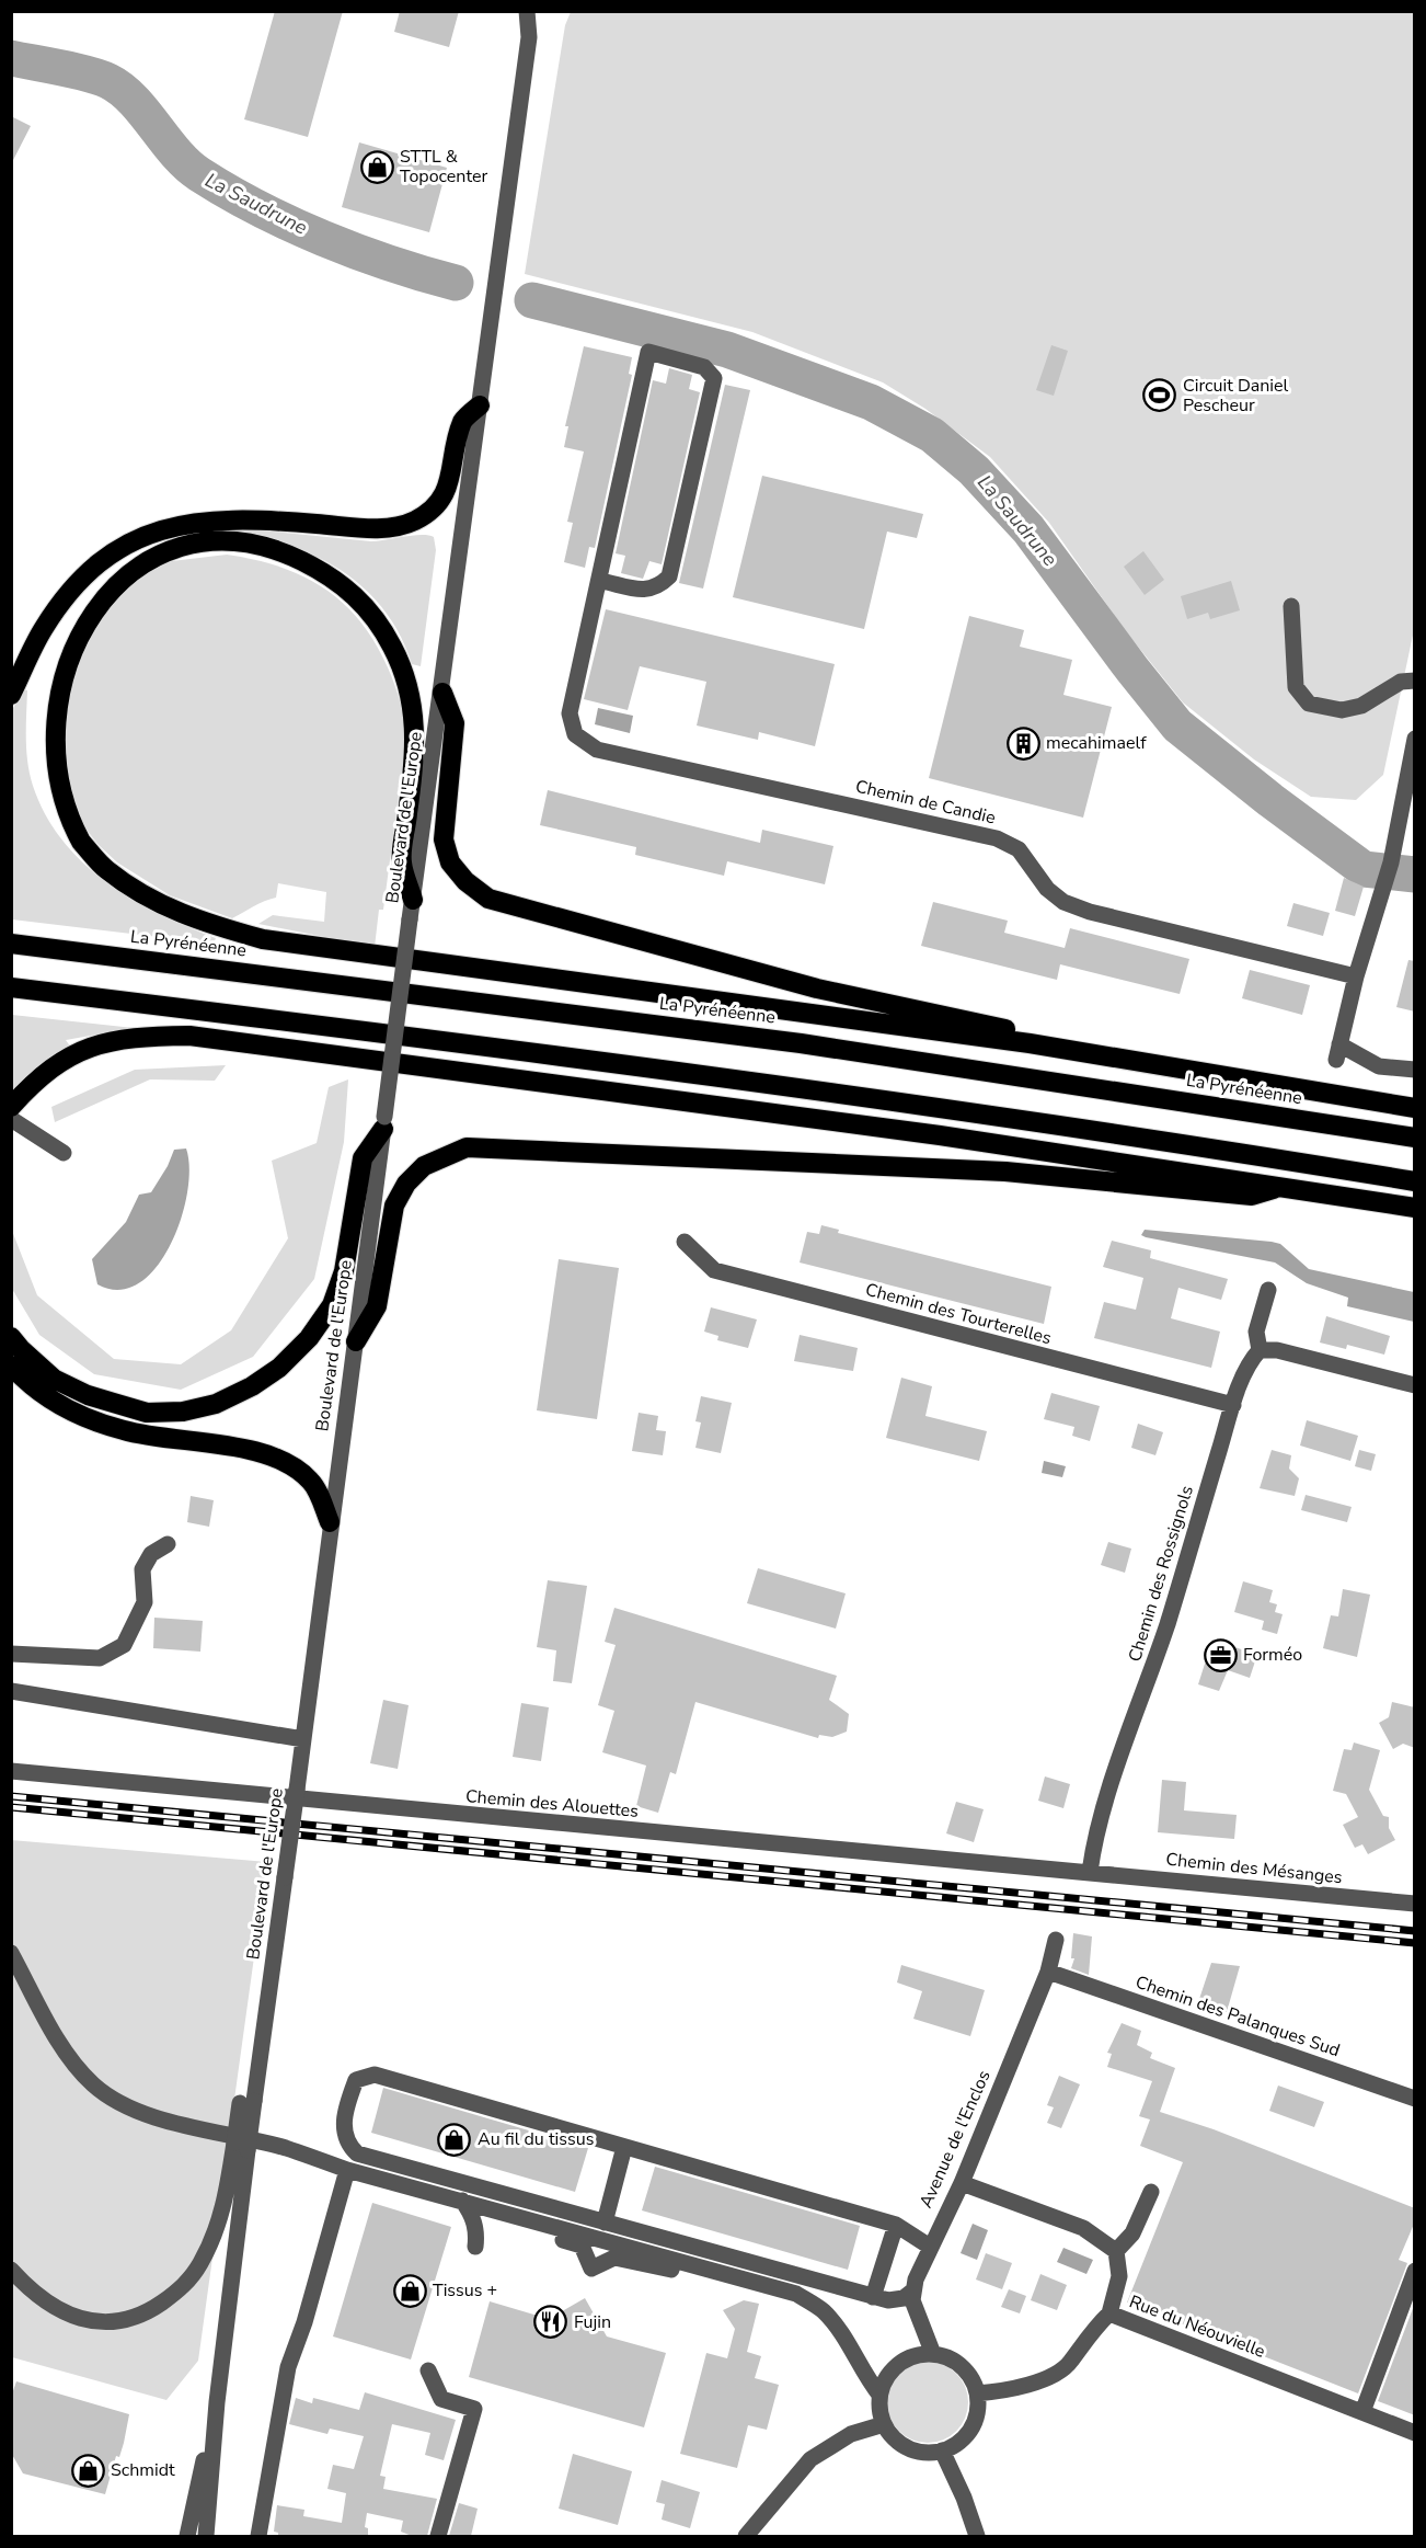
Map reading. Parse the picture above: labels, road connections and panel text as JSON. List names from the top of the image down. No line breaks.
{"streets":{"highway":["La Pyrénéenne"],"street":["Chemin de Candie","Boulevard de l'Europe","Chemin des Tourterelles","Chemin des Rossignols","Chemin des Alouettes","Chemin des Mésanges","Chemin des Palanques Sud","Avenue de l'Enclos","Rue du Néouvielle"]},"crossings":[["Chemin des Tourterelles","Chemin des Rossignols"],["Chemin des Rossignols","Chemin des Alouettes"],["Chemin des Rossignols","Chemin des Mésanges"],["Chemin des Alouettes","Chemin des Mésanges"],["Chemin des Palanques Sud","Avenue de l'Enclos"],["Avenue de l'Enclos","Rue du Néouvielle"]],"water":["La Saudrune"],"places":{"shop":["STTL & Topocenter","Au fil du tissus","Tissus +","Schmidt"],"sports":["Circuit Daniel Pescheur"],"building":["mecahimaelf"],"office":["Forméo"],"restaurant":["Fujin"]}}
